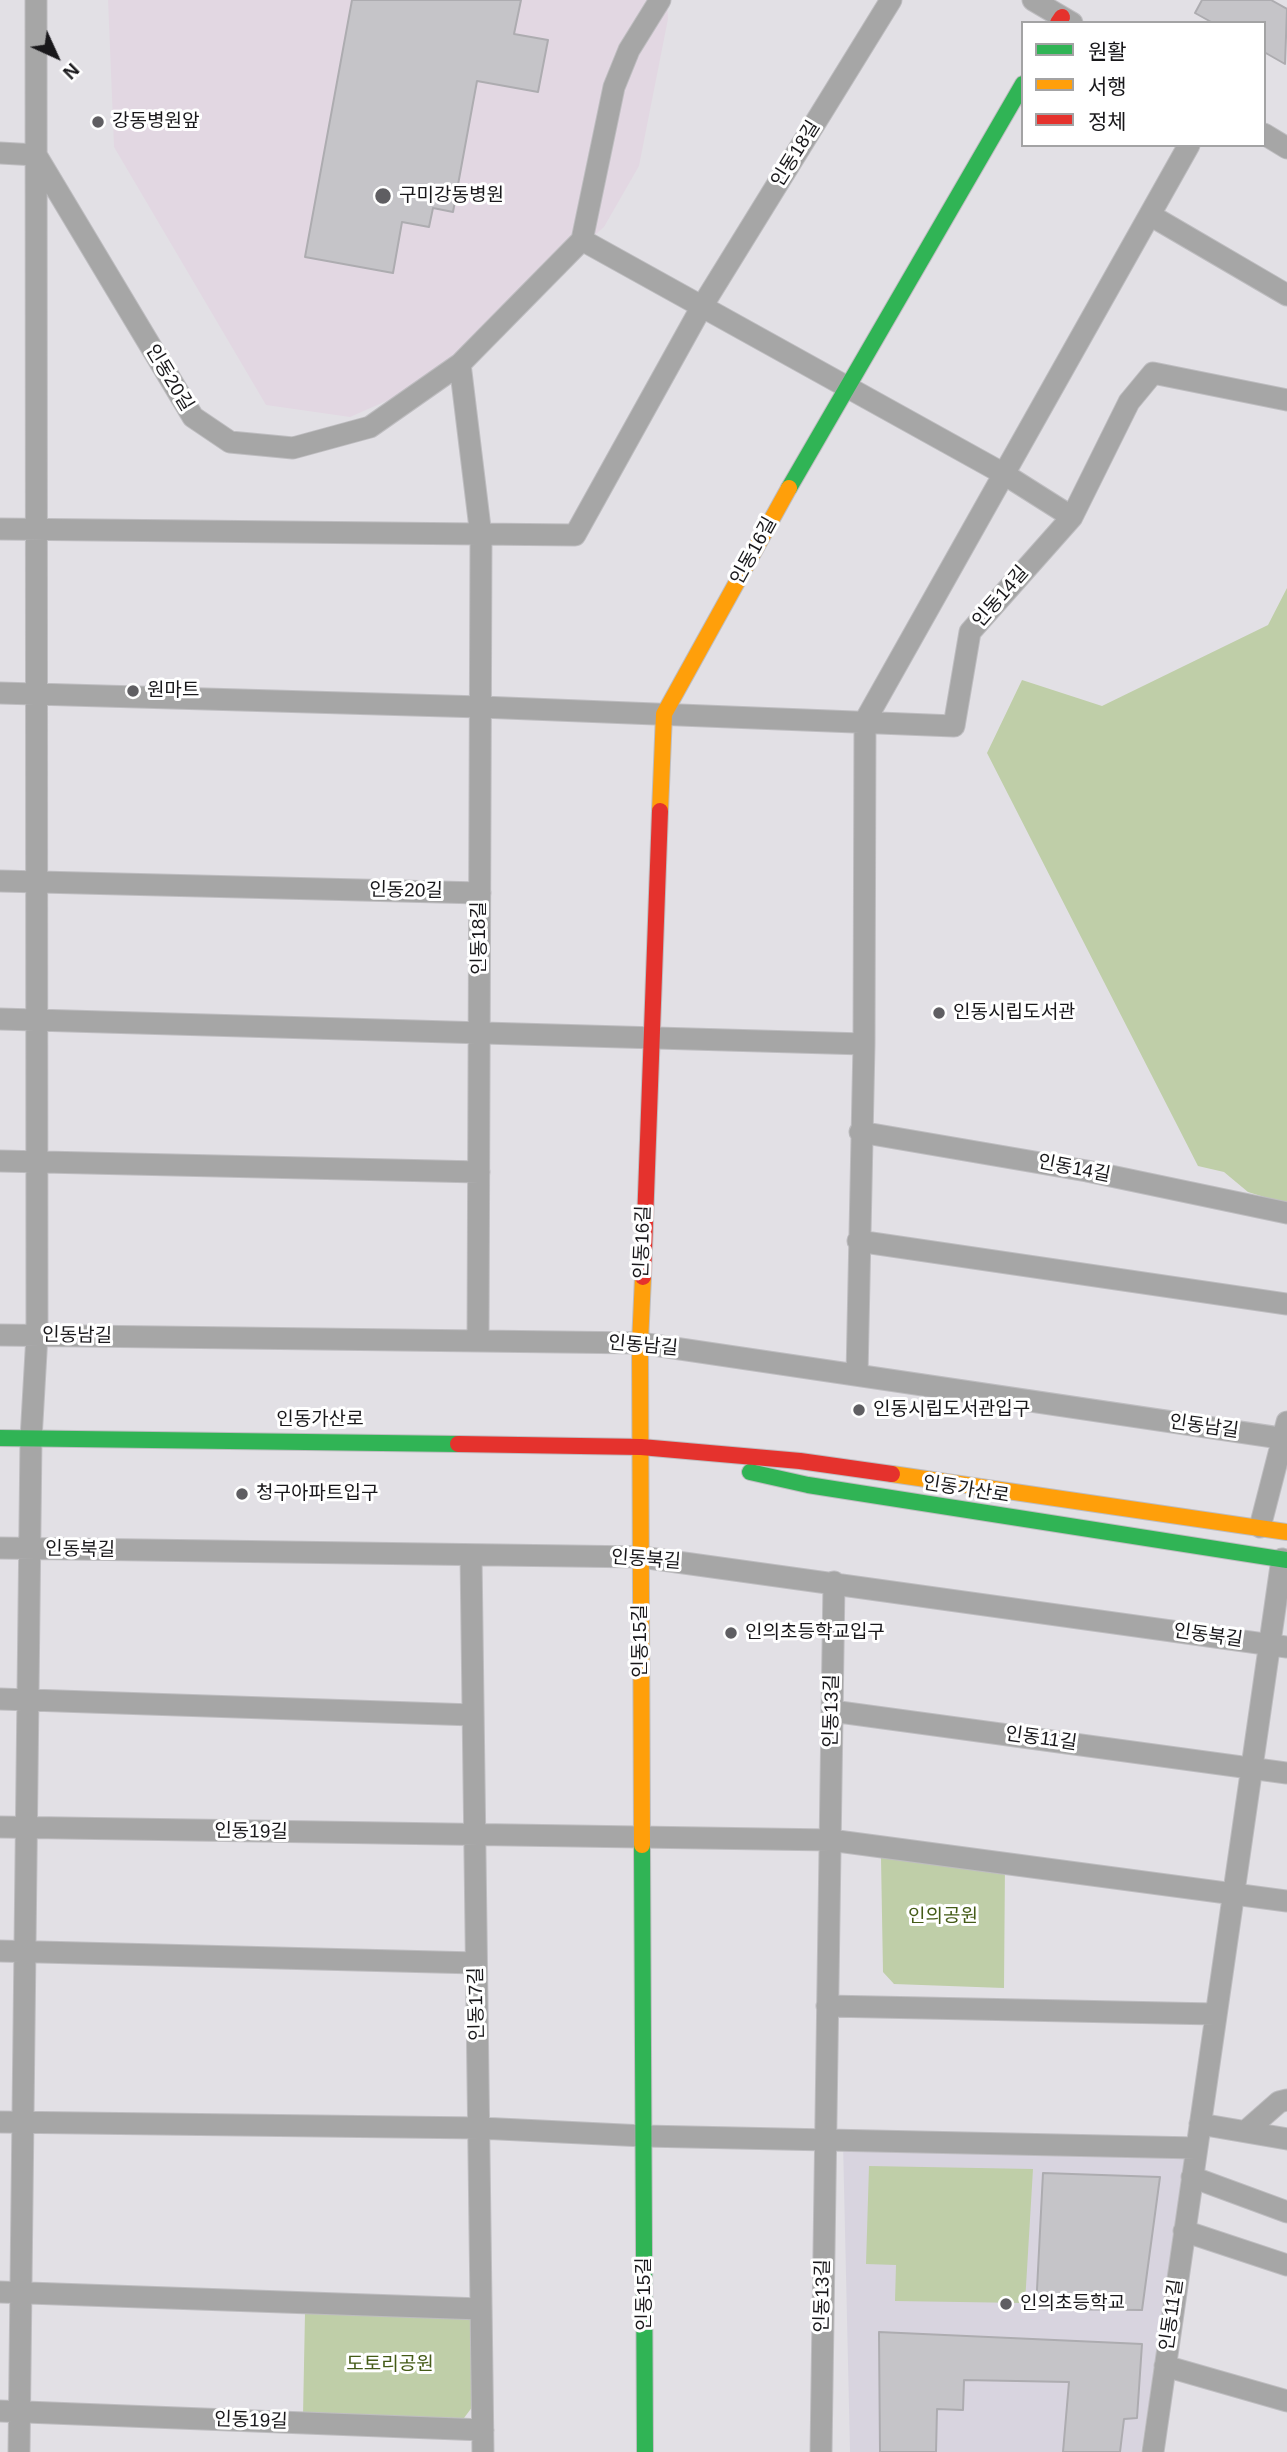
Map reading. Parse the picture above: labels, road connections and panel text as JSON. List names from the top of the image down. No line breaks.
{"streets":{"street":["인동18길","인동20길","인동16길","인동14길","인동남길","인동가산로","인동북길","인동15길","인동13길","인동11길","인동19길","인동17길"]},"crossings":[["인동18길","인동20길"],["인동18길","인동남길"],["인동16길","인동남길"],["인동16길","인동가산로"],["인동16길","인동15길"],["인동가산로","인동15길"],["인동가산로","인동11길"],["인동북길","인동15길"],["인동북길","인동13길"],["인동북길","인동11길"],["인동북길","인동17길"],["인동13길","인동11길"],["인동19길","인동17길"]],"parks":["인의공원","도토리공원"],"places":["강동병원앞","구미강동병원","원마트","인동시립도서관","인동시립도서관입구","청구아파트입구","인의초등학교입구","인의초등학교"],"legend":["원활","서행","정체"],"north":"bottom right"}
